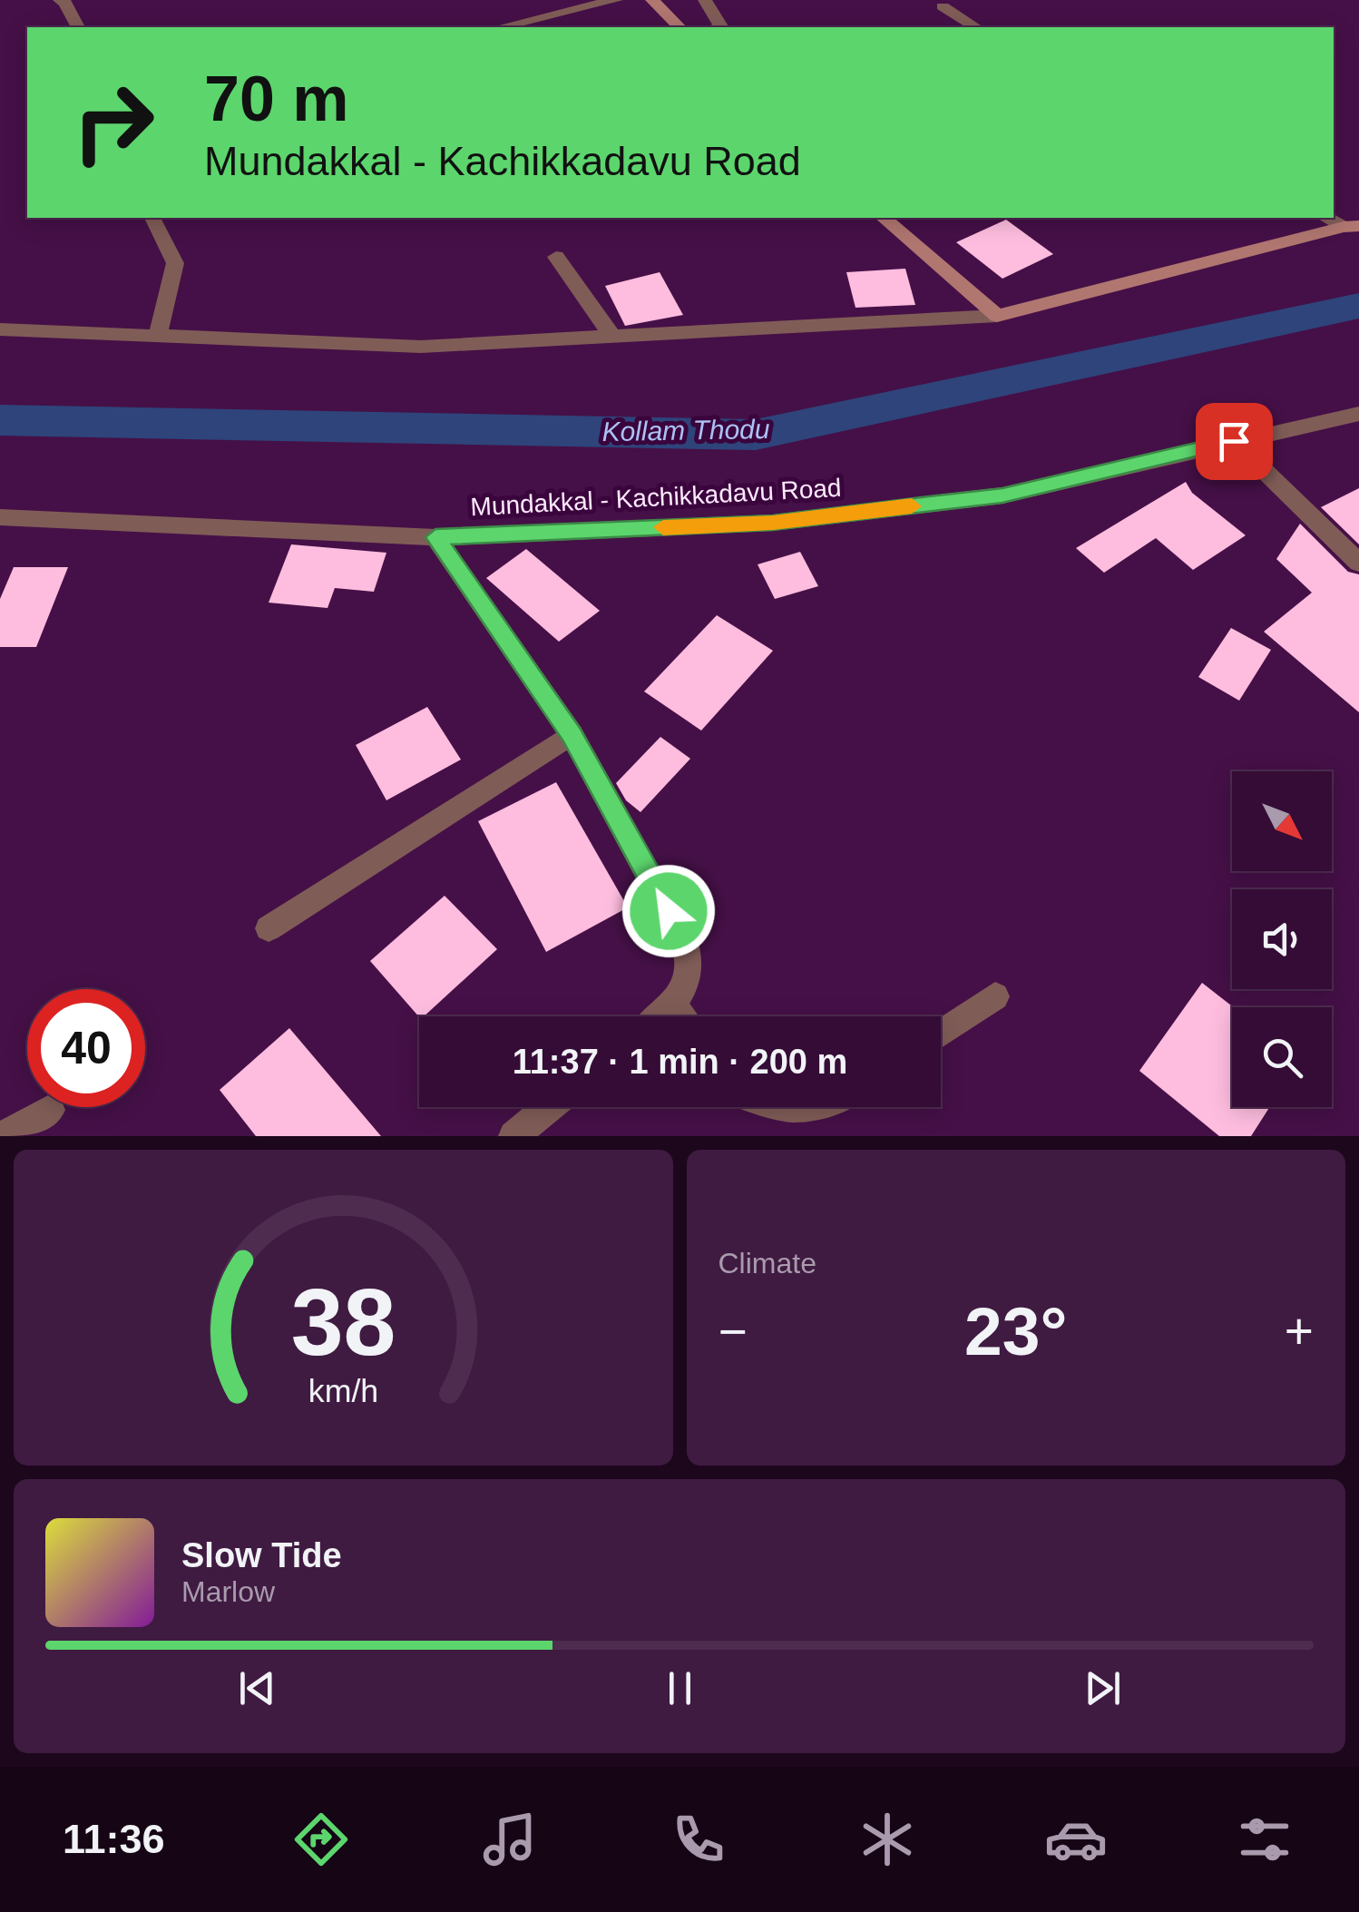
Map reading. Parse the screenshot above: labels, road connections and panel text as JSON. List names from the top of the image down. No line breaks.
{"streets":{"street":["Mundakkal - Kachikkadavu Road"]},"water":["Kollam Thodu"],"north":"bottom right","page":{"turn":["70 m","Mundakkal - Kachikkadavu Road"],"limit":"40","trip":"11:37 · 1 min · 200 m","tile":"Climate","heat":["−","23°","+"],"song":["Slow Tide","Marlow"],"tabs":"11:36","gauge":["38","km/h"]}}
